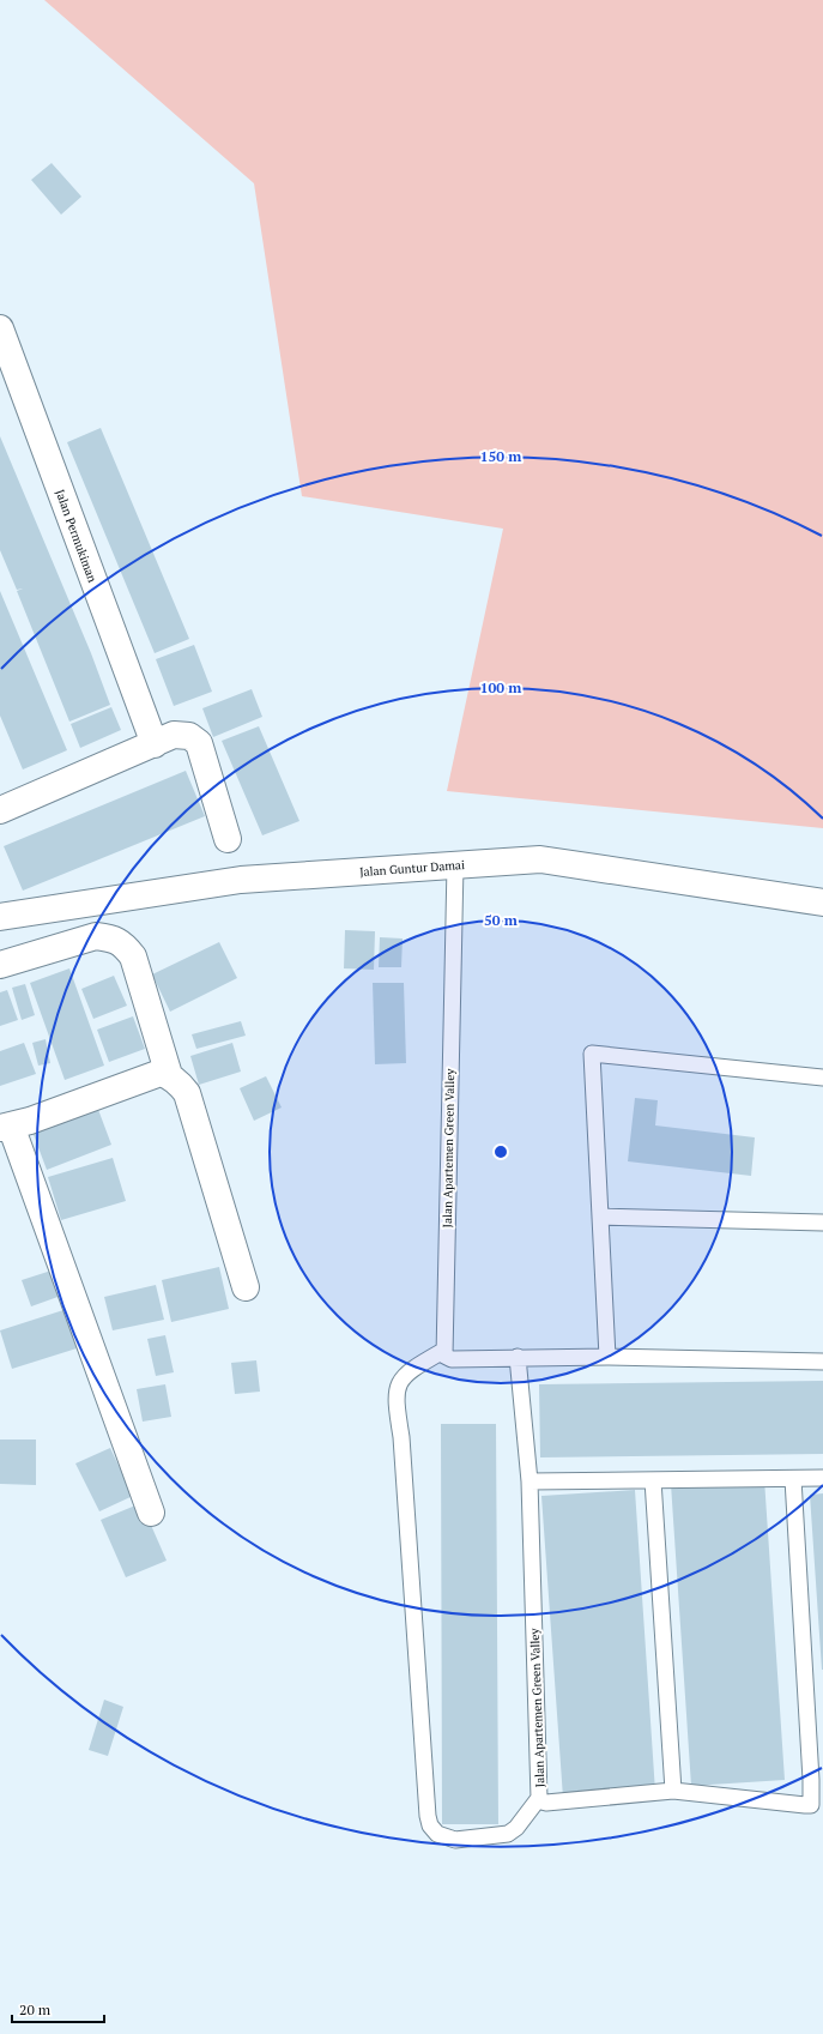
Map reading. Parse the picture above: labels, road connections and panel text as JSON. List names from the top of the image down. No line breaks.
{"streets":{"street":["Jalan Permukiman","Jalan Guntur Damai"],"lane":["Jalan Apartemen Green Valley"]},"crossings":[["Jalan Guntur Damai","Jalan Apartemen Green Valley"]],"scale_bar":"20 m","rings":["150 m","100 m","50 m"]}
